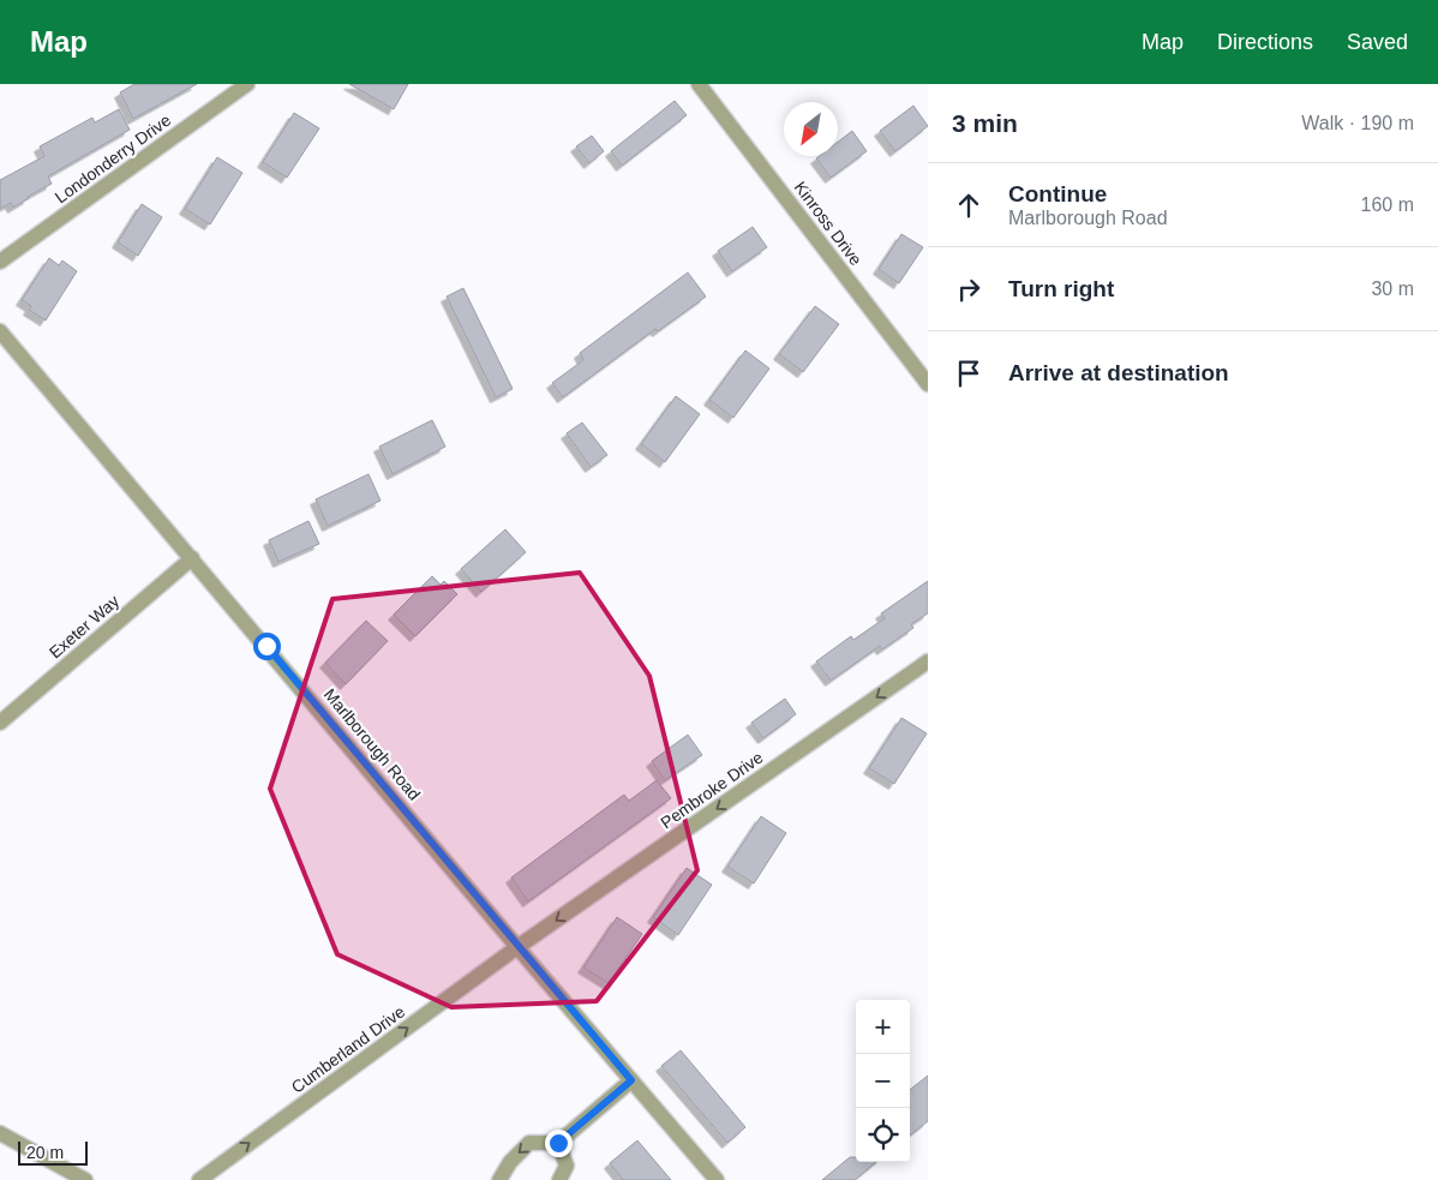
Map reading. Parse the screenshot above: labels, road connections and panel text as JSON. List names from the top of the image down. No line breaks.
{"streets":{"lane":["Londonderry Drive","Kinross Drive","Exeter Way","Marlborough Road","Pembroke Drive","Cumberland Drive"]},"crossings":[["Exeter Way","Marlborough Road"],["Marlborough Road","Pembroke Drive"],["Marlborough Road","Cumberland Drive"],["Pembroke Drive","Cumberland Drive"]],"one_way":["Pembroke Drive","Cumberland Drive"],"scale_bar":"20 m","north":"bottom left","page":{"header":"Map","nav":["Map","Directions","Saved"],"heading":["3 min","Walk · 190 m"],"list":[["Continue","Marlborough Road","160 m"],["Turn right","30 m"],"Arrive at destination"],"map_buttons":["+","−"],"scale":"20 m"}}
